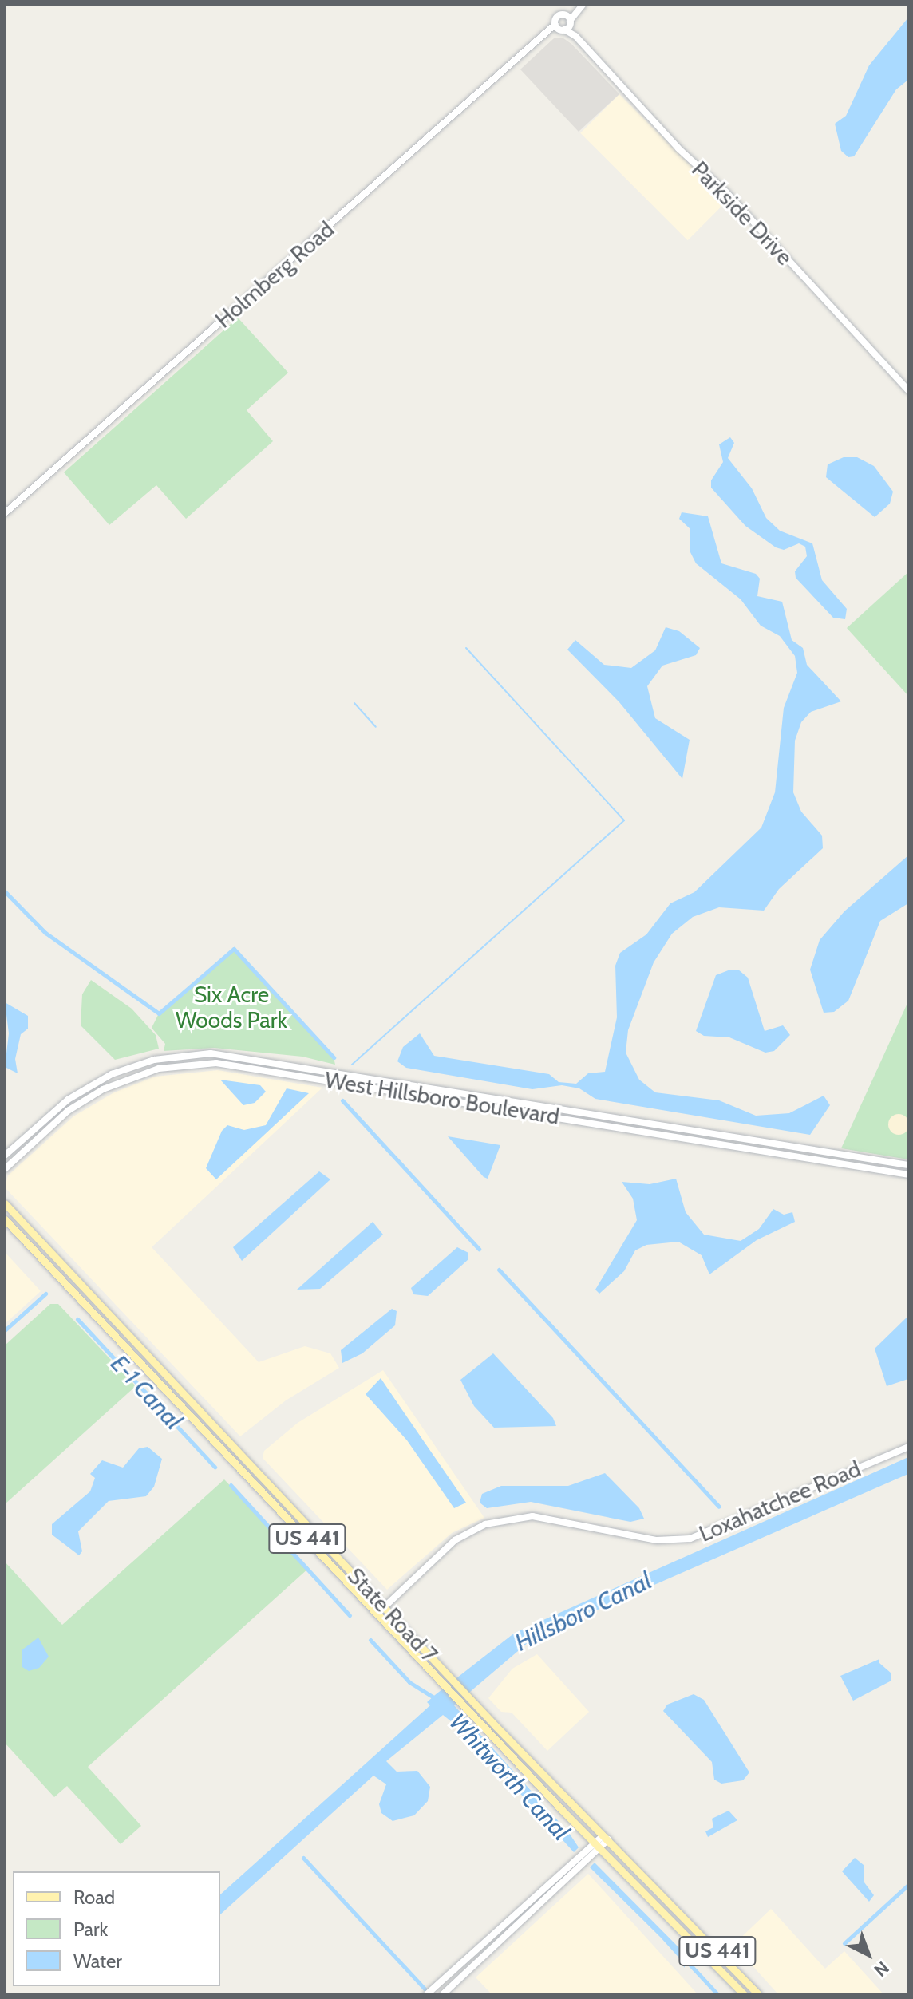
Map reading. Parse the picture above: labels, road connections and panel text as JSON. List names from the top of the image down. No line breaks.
{"streets":{"main road":["US 441","State Road 7"],"street":["Parkside Drive","Holmberg Road","West Hillsboro Boulevard","Loxahatchee Road"]},"crossings":[["Parkside Drive","Holmberg Road"],["Loxahatchee Road","State Road 7"]],"water":["E-1 Canal","Hillsboro Canal","Whitworth Canal"],"parks":["Six Acre Woods Park"],"legend":["Road","Park","Water"],"north":"bottom right"}
